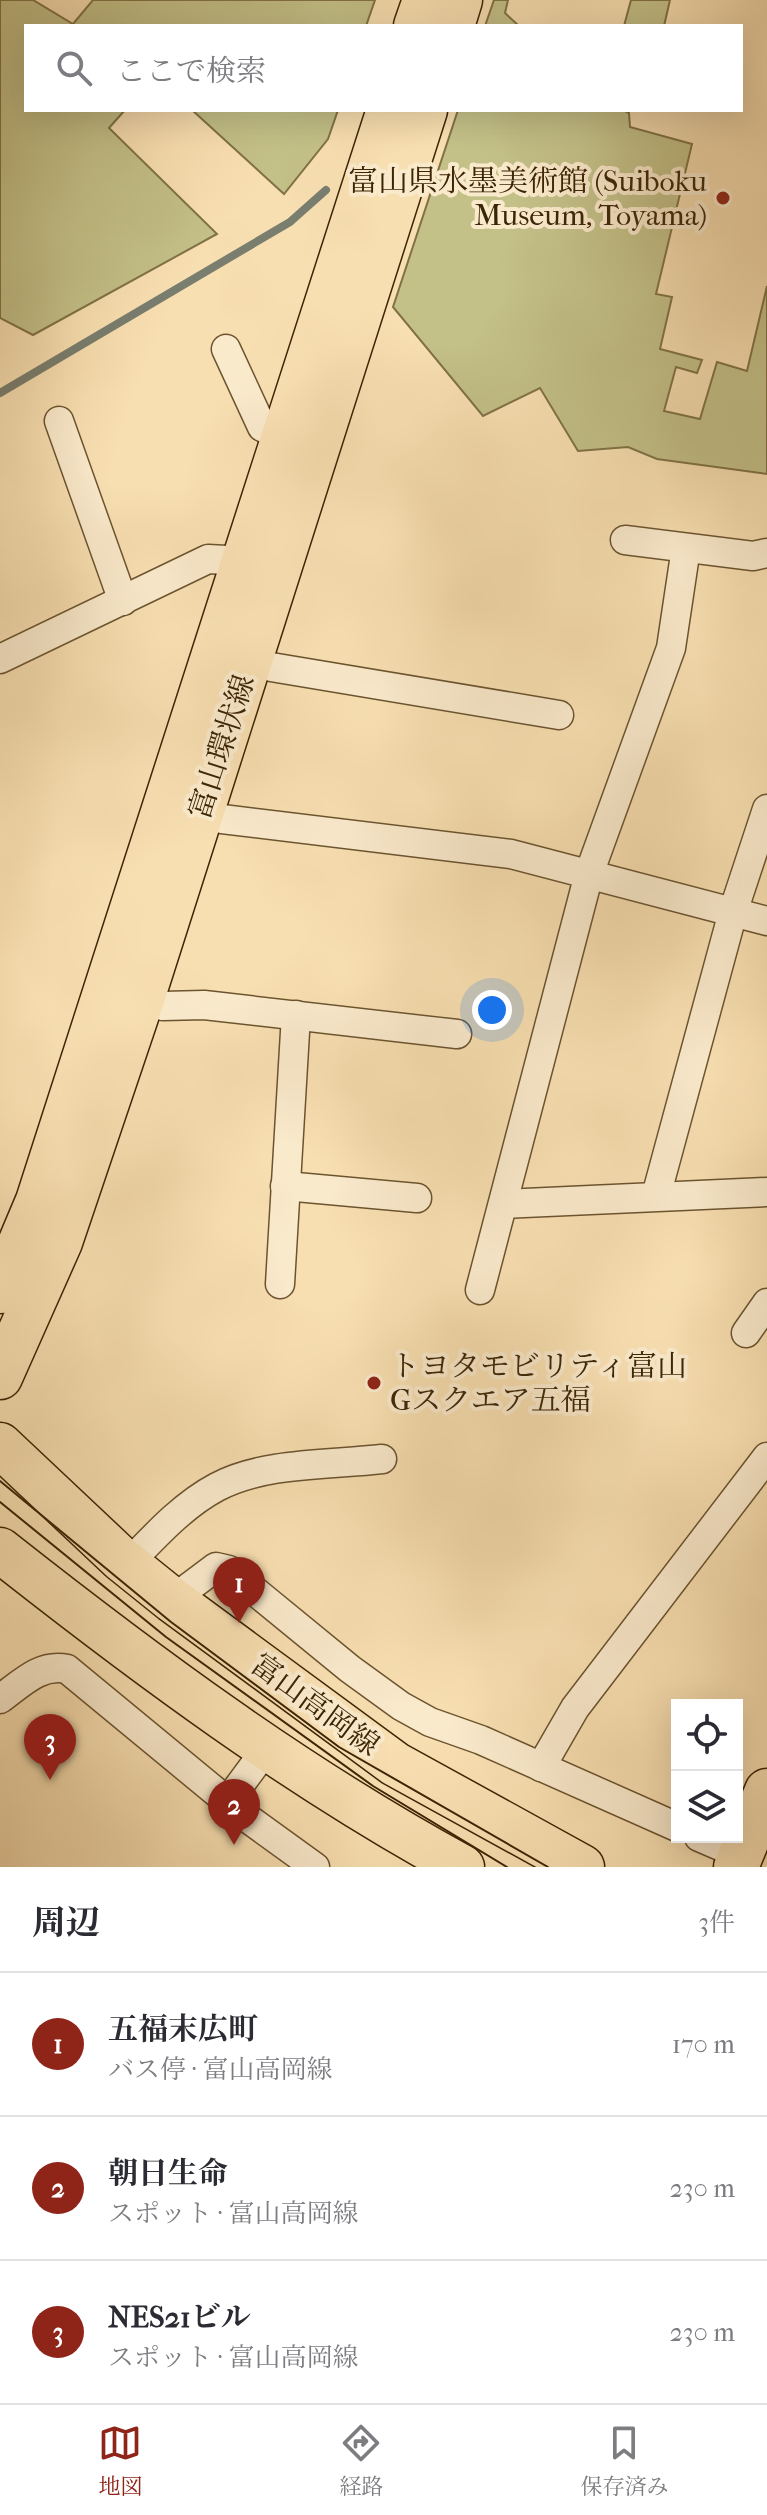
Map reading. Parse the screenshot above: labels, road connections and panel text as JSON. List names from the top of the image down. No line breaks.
{"streets":{"main road":["富山環状線","富山高岡線"]},"places":["富山県水墨美術館 (Suiboku Museum, Toyama)","トヨタモビリティ富山 Gスクエア五福"],"page":{"search":"ここで検索","pins":["1","3","2"],"heading":["周辺","3件"],"list":[{"mark":"1","name":"五福末広町","note":"バス停 · 富山高岡線","value":"170 m"},{"mark":"2","name":"朝日生命","note":"スポット · 富山高岡線","value":"230 m"},{"mark":"3","name":"NES21ビル","note":"スポット · 富山高岡線","value":"230 m"}],"nav":["地図","経路","保存済み"]}}
